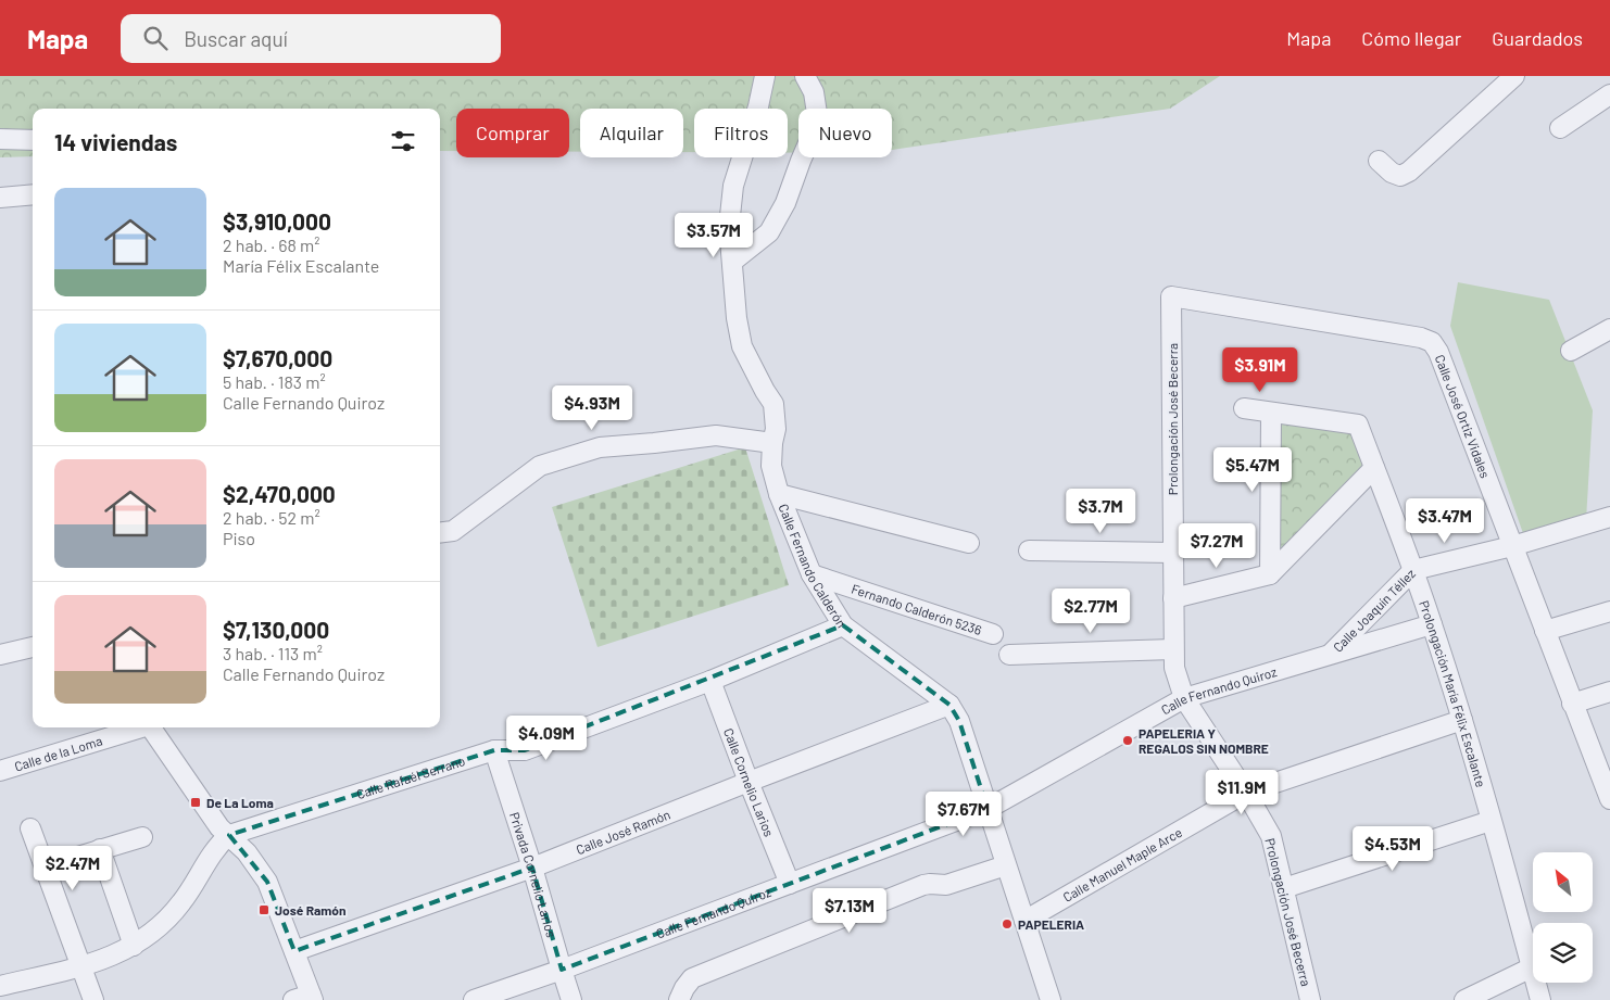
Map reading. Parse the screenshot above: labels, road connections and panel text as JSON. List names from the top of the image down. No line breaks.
{"streets":{"street":["Calle José Ortiz Vidales","Prolongación José Becerra","Calle Fernando Calderón","Fernando Calderón 5236","Calle Joaquín Téllez","Calle Fernando Quiroz","Prolongación María Félix Escalante","Calle de la Loma","Calle Rafaél Serrano","Calle Cornelio Larios","Calle José Ramón","Calle Manuel Maple Arce","Privada Cornelio Larios"]},"crossings":[["Calle José Ortiz Vidales","Prolongación José Becerra"],["Calle José Ortiz Vidales","Calle Joaquín Téllez"],["Prolongación José Becerra","Calle Fernando Quiroz"],["Prolongación José Becerra","Calle Manuel Maple Arce"],["Calle Fernando Calderón","Fernando Calderón 5236"],["Calle Fernando Calderón","Calle Fernando Quiroz"],["Calle Fernando Calderón","Calle Rafaél Serrano"],["Calle Fernando Calderón","Calle José Ramón"],["Calle Fernando Calderón","Calle Manuel Maple Arce"],["Calle Joaquín Téllez","Calle Fernando Quiroz"],["Calle Joaquín Téllez","Prolongación María Félix Escalante"],["Calle Fernando Quiroz","Prolongación María Félix Escalante"],["Calle Fernando Quiroz","Calle Cornelio Larios"],["Calle Fernando Quiroz","Privada Cornelio Larios"],["Prolongación María Félix Escalante","Calle Manuel Maple Arce"],["Calle Rafaél Serrano","Calle Cornelio Larios"],["Calle Rafaél Serrano","Privada Cornelio Larios"],["Calle Cornelio Larios","Calle José Ramón"],["Calle José Ramón","Privada Cornelio Larios"]],"places":{"other":["PAPELERIA Y REGALOS SIN NOMBRE","PAPELERIA"],"transit":["De La Loma","José Ramón"]},"north":"top left","page":{"header":"Mapa","search":"Buscar aquí","nav":["Mapa","Cómo llegar","Guardados"],"chip":["Comprar","Alquilar","Filtros","Nuevo"],"heading":"14 viviendas","list":[{"name":"$3,910,000","note":"2 hab. · 68 m² · María Félix Escalante"},{"name":"$7,670,000","note":"5 hab. · 183 m² · Calle Fernando Quiroz"},{"name":"$2,470,000","note":"2 hab. · 52 m² · Piso"},{"name":"$7,130,000","note":"3 hab. · 113 m² · Calle Fernando Quiroz"}],"price":["$3.57M","$3.91M","$4.93M","$5.47M","$3.7M","$3.47M","$7.27M","$2.77M","$4.09M","$11.9M","$7.67M","$4.53M","$2.47M","$7.13M"]}}
